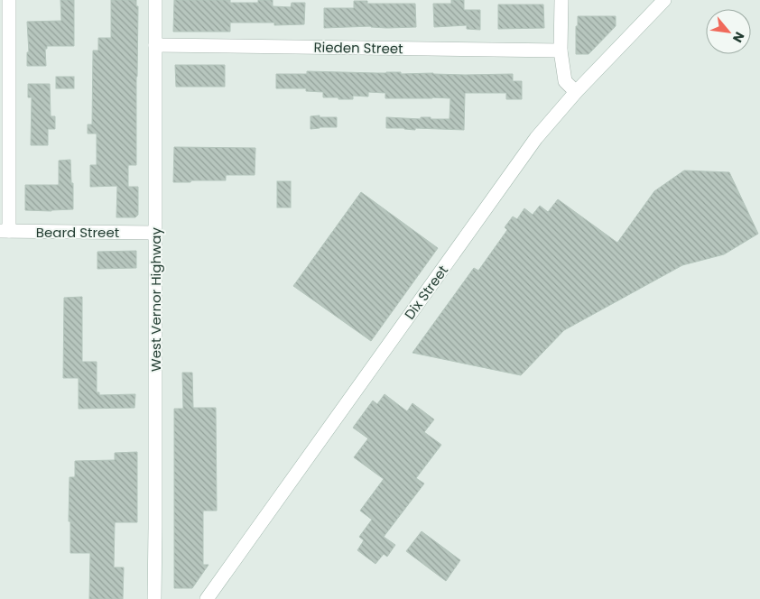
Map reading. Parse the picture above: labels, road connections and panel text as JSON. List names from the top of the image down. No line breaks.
{"streets":{"street":["Rieden Street","Beard Street","Dix Street","West Vernor Highway"]},"crossings":[["Rieden Street","West Vernor Highway"],["Beard Street","West Vernor Highway"]],"north":"bottom right"}
